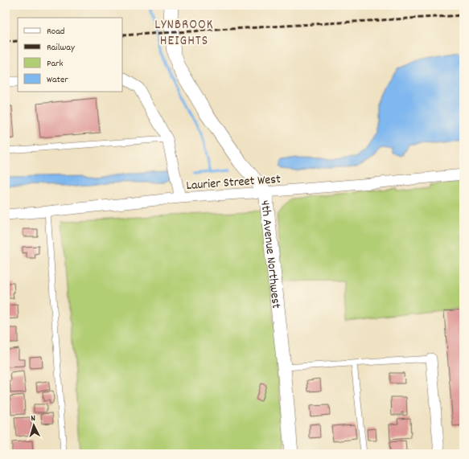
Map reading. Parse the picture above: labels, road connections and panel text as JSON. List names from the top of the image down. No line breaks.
{"streets":{"street":["Laurier Street West","4th Avenue Northwest"]},"crossings":[["Laurier Street West","4th Avenue Northwest"]],"districts":["LYNBROOK HEIGHTS"],"legend":["Road","Railway","Park","Water"],"north":"top"}
